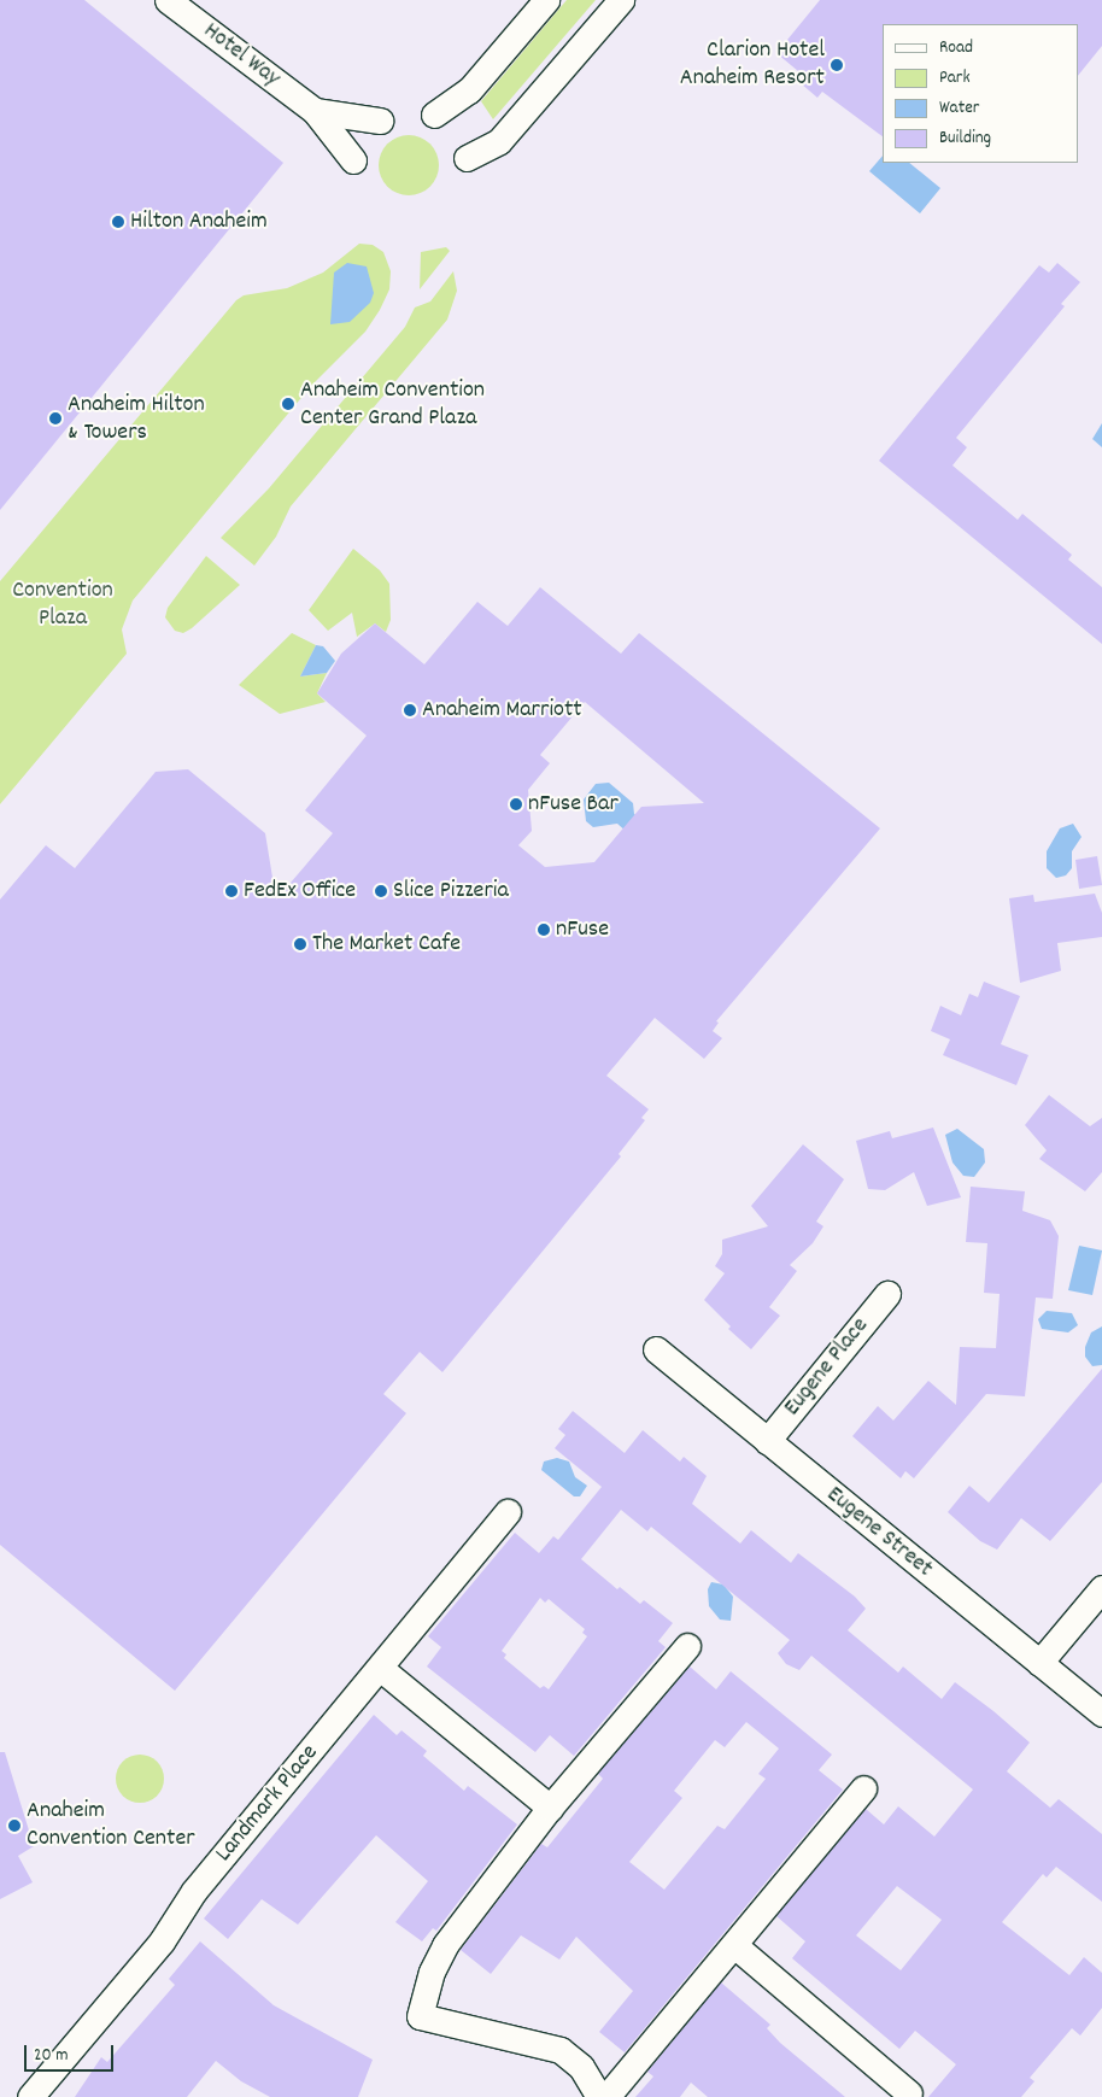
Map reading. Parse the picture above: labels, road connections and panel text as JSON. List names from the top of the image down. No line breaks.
{"streets":{"street":["Hotel Way","Eugene Place","Eugene Street","Landmark Place"]},"crossings":[["Eugene Place","Eugene Street"]],"parks":["Convention Plaza"],"places":["Clarion Hotel Anaheim Resort","Hilton Anaheim","Anaheim Convention Center Grand Plaza","Anaheim Hilton & Towers","Anaheim Marriott","nFuse Bar","FedEx Office","Slice Pizzeria","nFuse","The Market Cafe","Anaheim Convention Center"],"legend":["Road","Park","Water","Building"],"scale_bar":"20 m"}
